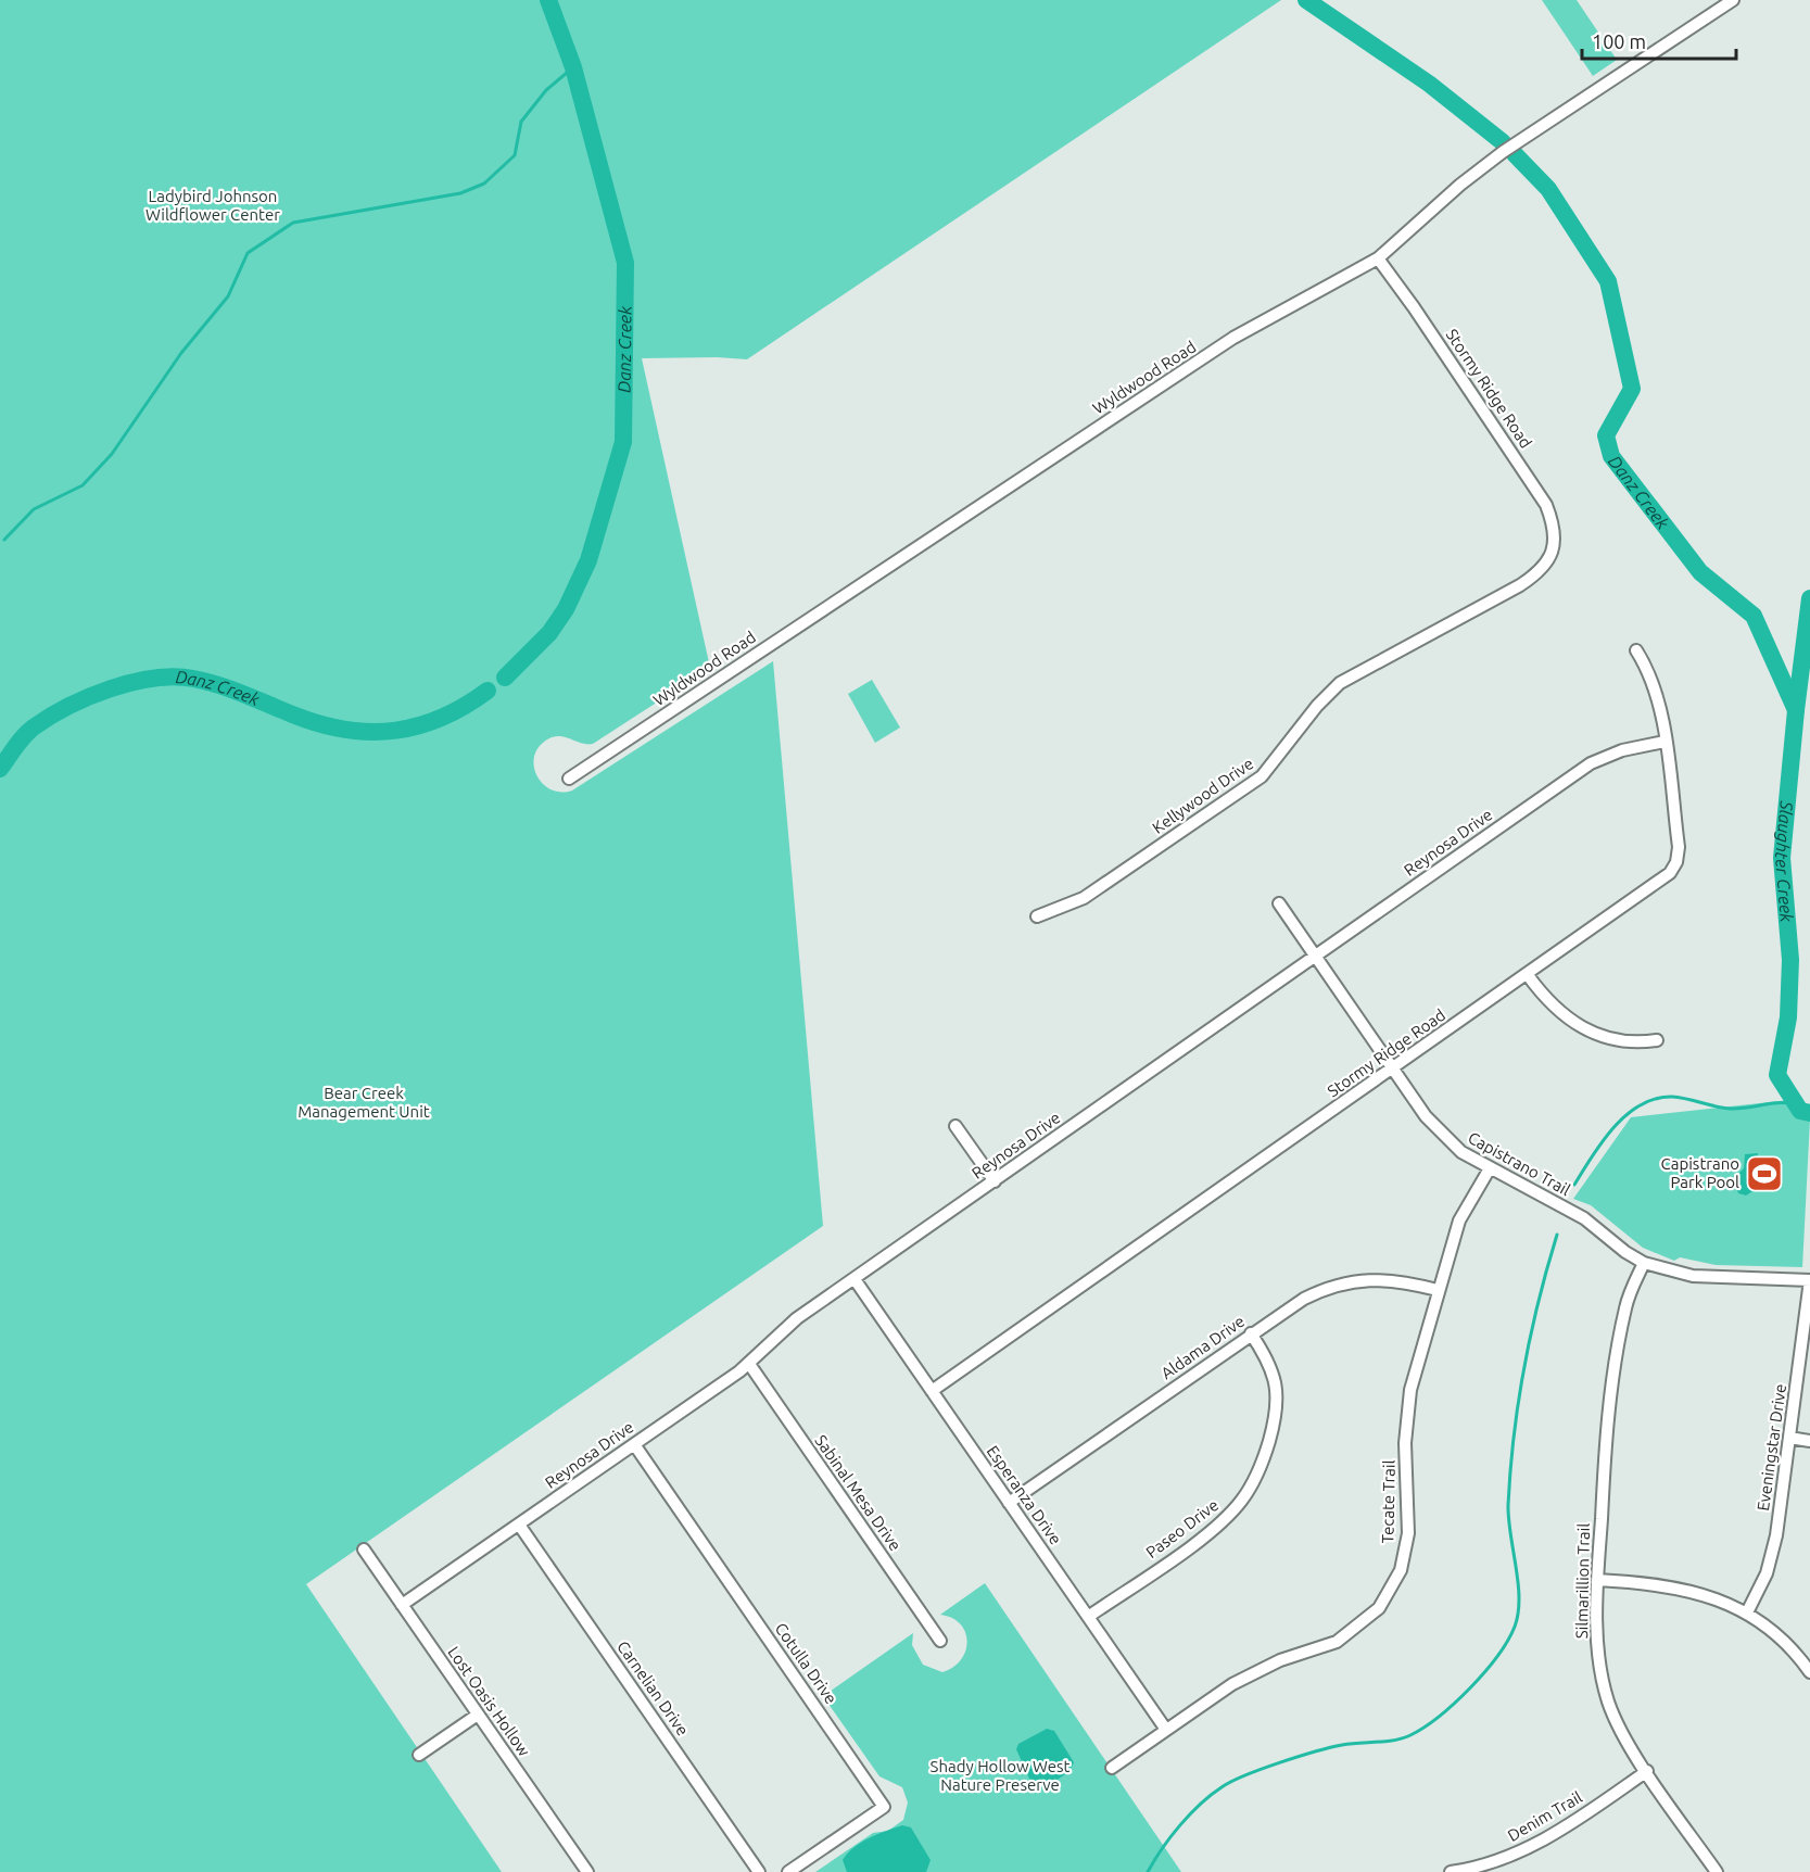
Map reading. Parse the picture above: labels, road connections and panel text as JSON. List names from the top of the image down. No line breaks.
{"streets":{"street":["Wyldwood Road","Stormy Ridge Road","Kellywood Drive","Reynosa Drive","Capistrano Trail","Aldama Drive","Eveningstar Drive","Sabinal Mesa Drive","Esperanza Drive","Tecate Trail","Paseo Drive","Silmarillion Trail","Cotulla Drive","Carnelian Drive","Lost Oasis Hollow","Denim Trail"]},"crossings":[["Wyldwood Road","Stormy Ridge Road"],["Stormy Ridge Road","Kellywood Drive"],["Stormy Ridge Road","Reynosa Drive"],["Stormy Ridge Road","Capistrano Trail"],["Stormy Ridge Road","Esperanza Drive"],["Reynosa Drive","Capistrano Trail"],["Reynosa Drive","Sabinal Mesa Drive"],["Reynosa Drive","Esperanza Drive"],["Reynosa Drive","Cotulla Drive"],["Reynosa Drive","Carnelian Drive"],["Reynosa Drive","Lost Oasis Hollow"],["Capistrano Trail","Eveningstar Drive"],["Capistrano Trail","Tecate Trail"],["Capistrano Trail","Silmarillion Trail"],["Aldama Drive","Esperanza Drive"],["Aldama Drive","Tecate Trail"],["Aldama Drive","Paseo Drive"],["Esperanza Drive","Tecate Trail"],["Esperanza Drive","Paseo Drive"],["Silmarillion Trail","Denim Trail"]],"water":["Danz Creek","Slaughter Creek"],"parks":["Ladybird Johnson Wildflower Center","Bear Creek Management Unit","Shady Hollow West Nature Preserve"],"places":{"sports":["Capistrano Park Pool"]},"scale_bar":"100 m"}
